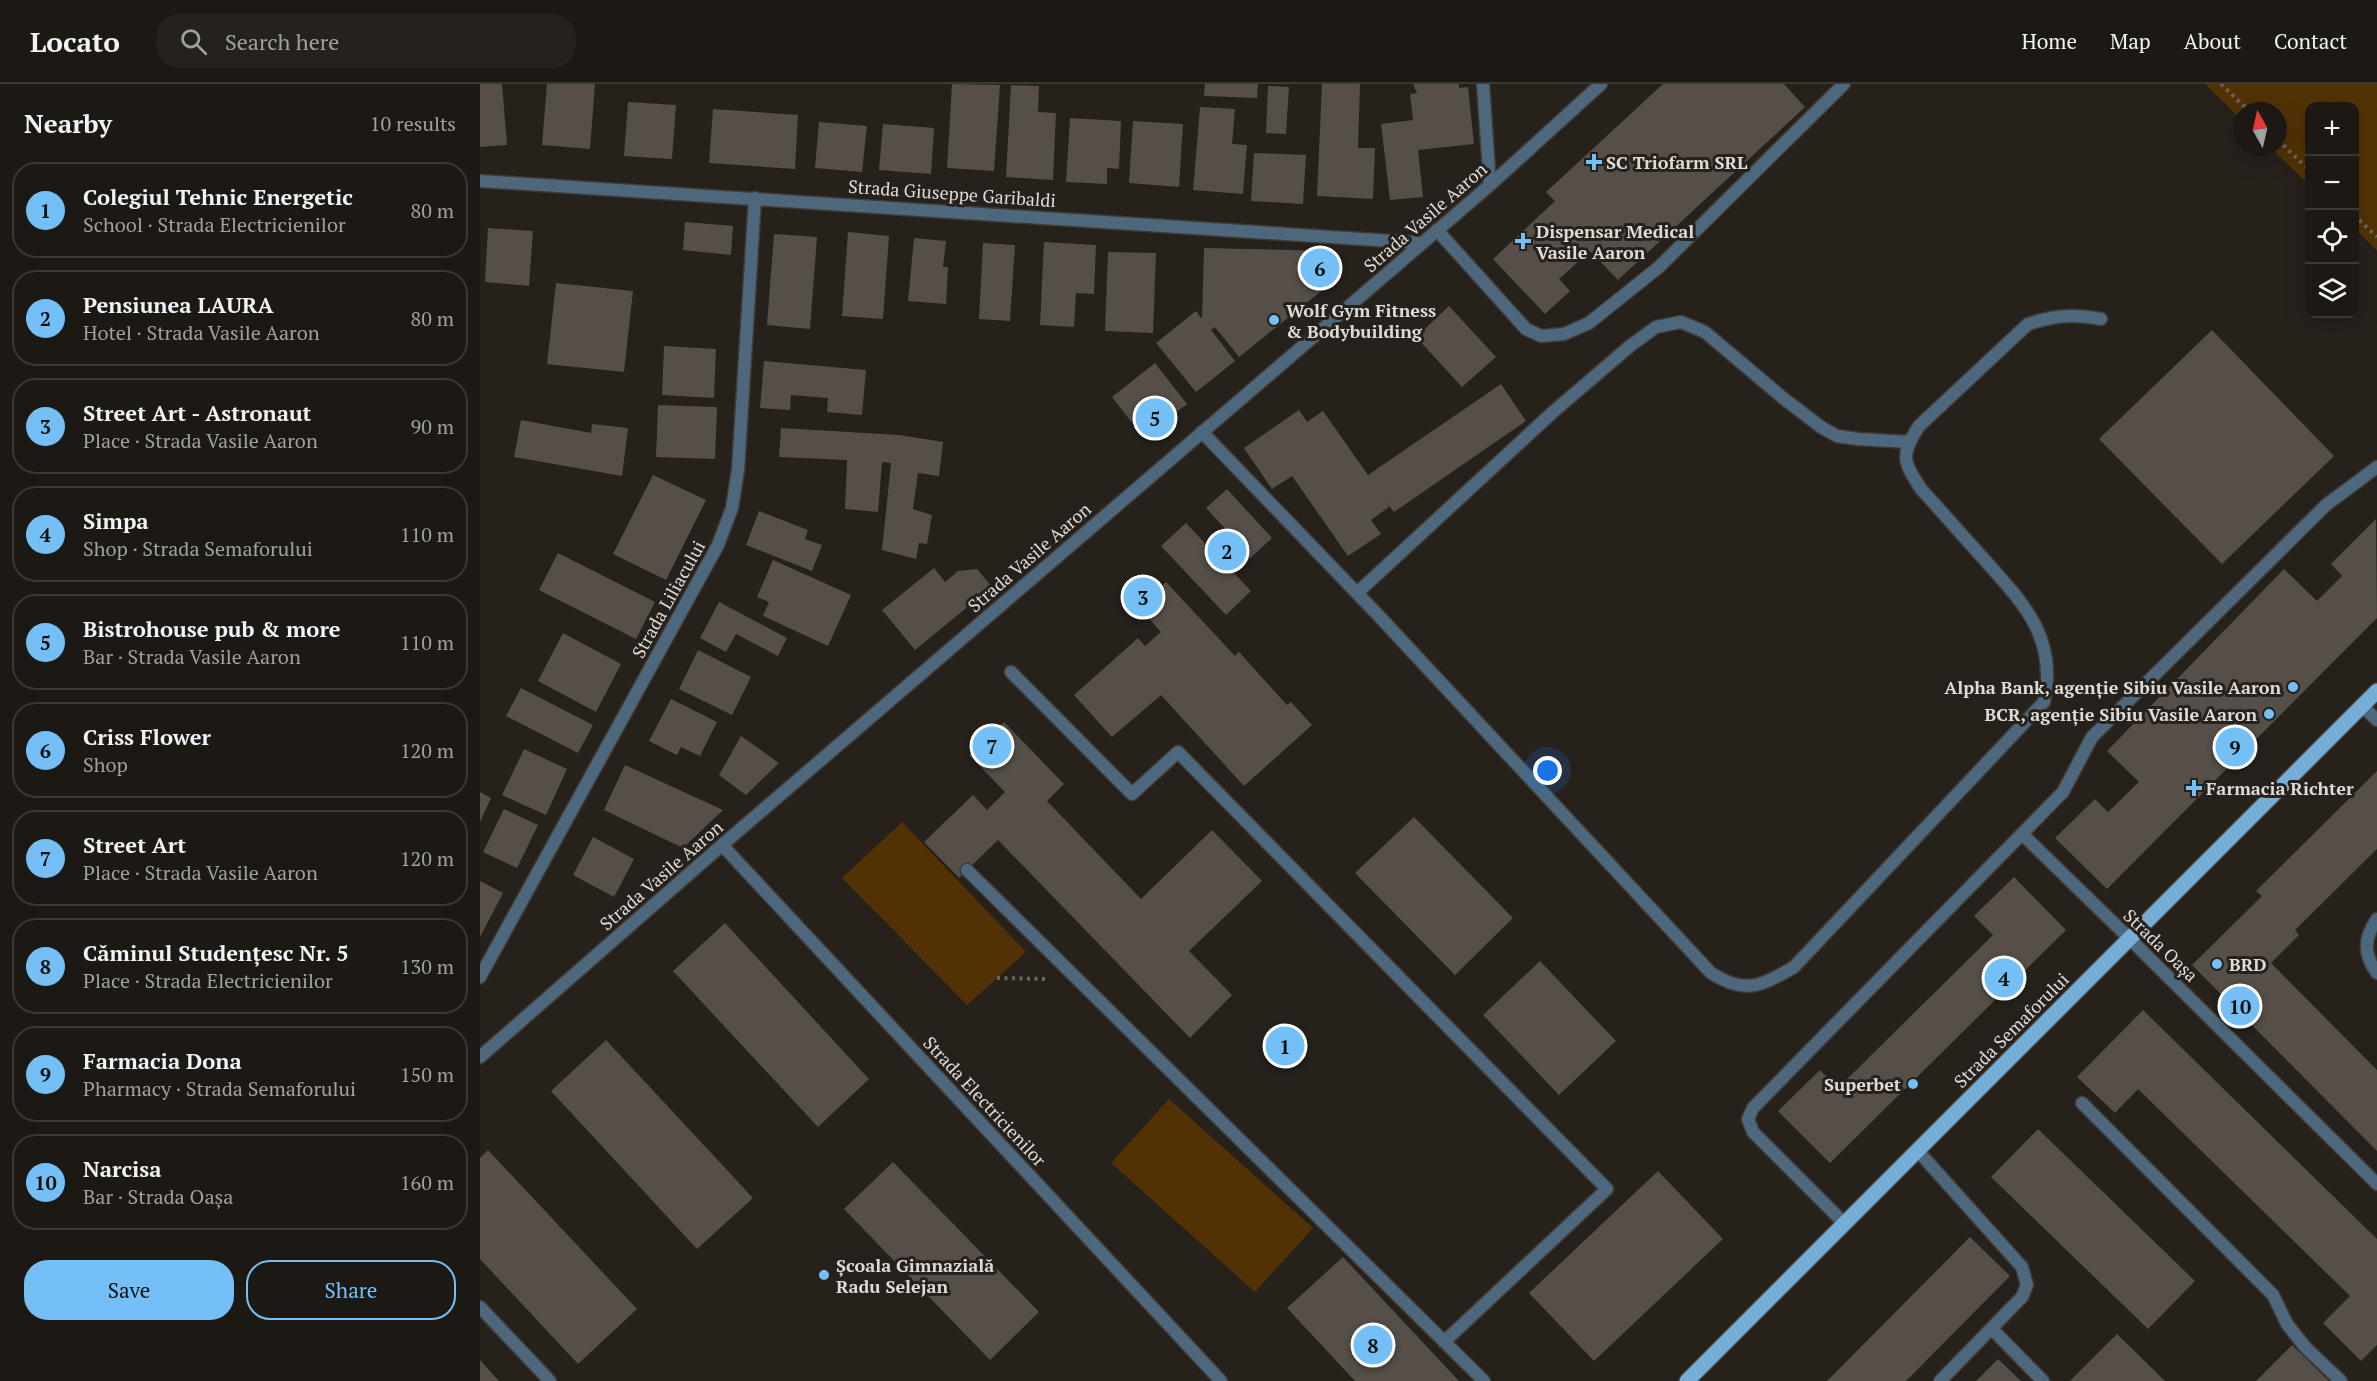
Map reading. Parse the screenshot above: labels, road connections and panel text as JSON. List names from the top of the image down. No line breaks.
{"streets":{"main road":["Strada Semaforului"],"street":["Strada Giuseppe Garibaldi","Strada Vasile Aaron","Strada Liliacului","Strada Oașa","Strada Electricienilor"]},"crossings":[["Strada Giuseppe Garibaldi","Strada Vasile Aaron"],["Strada Giuseppe Garibaldi","Strada Liliacului"],["Strada Vasile Aaron","Strada Electricienilor"],["Strada Oașa","Strada Semaforului"]],"places":{"health":["SC Triofarm SRL","Dispensar Medical Vasile Aaron","Farmacia Richter"],"other":["Wolf Gym Fitness & Bodybuilding","Alpha Bank, agenție Sibiu Vasile Aaron","BCR, agenție Sibiu Vasile Aaron","BRD","Superbet","Școala Gimnazială Radu Selejan"]},"north":"top","page":{"header":"Locato","search":"Search here","nav":["Home","Map","About","Contact"],"heading":["Nearby","10 results"],"map_buttons":["+","−"],"list":[{"mark":"1","name":"Colegiul Tehnic Energetic","note":"School · Strada Electricienilor","value":"80 m"},{"mark":"2","name":"Pensiunea LAURA","note":"Hotel · Strada Vasile Aaron","value":"80 m"},{"mark":"3","name":"Street Art - Astronaut","note":"Place · Strada Vasile Aaron","value":"90 m"},{"mark":"4","name":"Simpa","note":"Shop · Strada Semaforului","value":"110 m"},{"mark":"5","name":"Bistrohouse pub & more","note":"Bar · Strada Vasile Aaron","value":"110 m"},{"mark":"6","name":"Criss Flower","note":"Shop","value":"120 m"},{"mark":"7","name":"Street Art","note":"Place · Strada Vasile Aaron","value":"120 m"},{"mark":"8","name":"Căminul Studențesc Nr. 5","note":"Place · Strada Electricienilor","value":"130 m"},{"mark":"9","name":"Farmacia Dona","note":"Pharmacy · Strada Semaforului","value":"150 m"},{"mark":"10","name":"Narcisa","note":"Bar · Strada Oașa","value":"160 m"}],"pins":["6","5","2","3","7","9","4","10","1","8"],"buttons":["Save","Share"]}}
